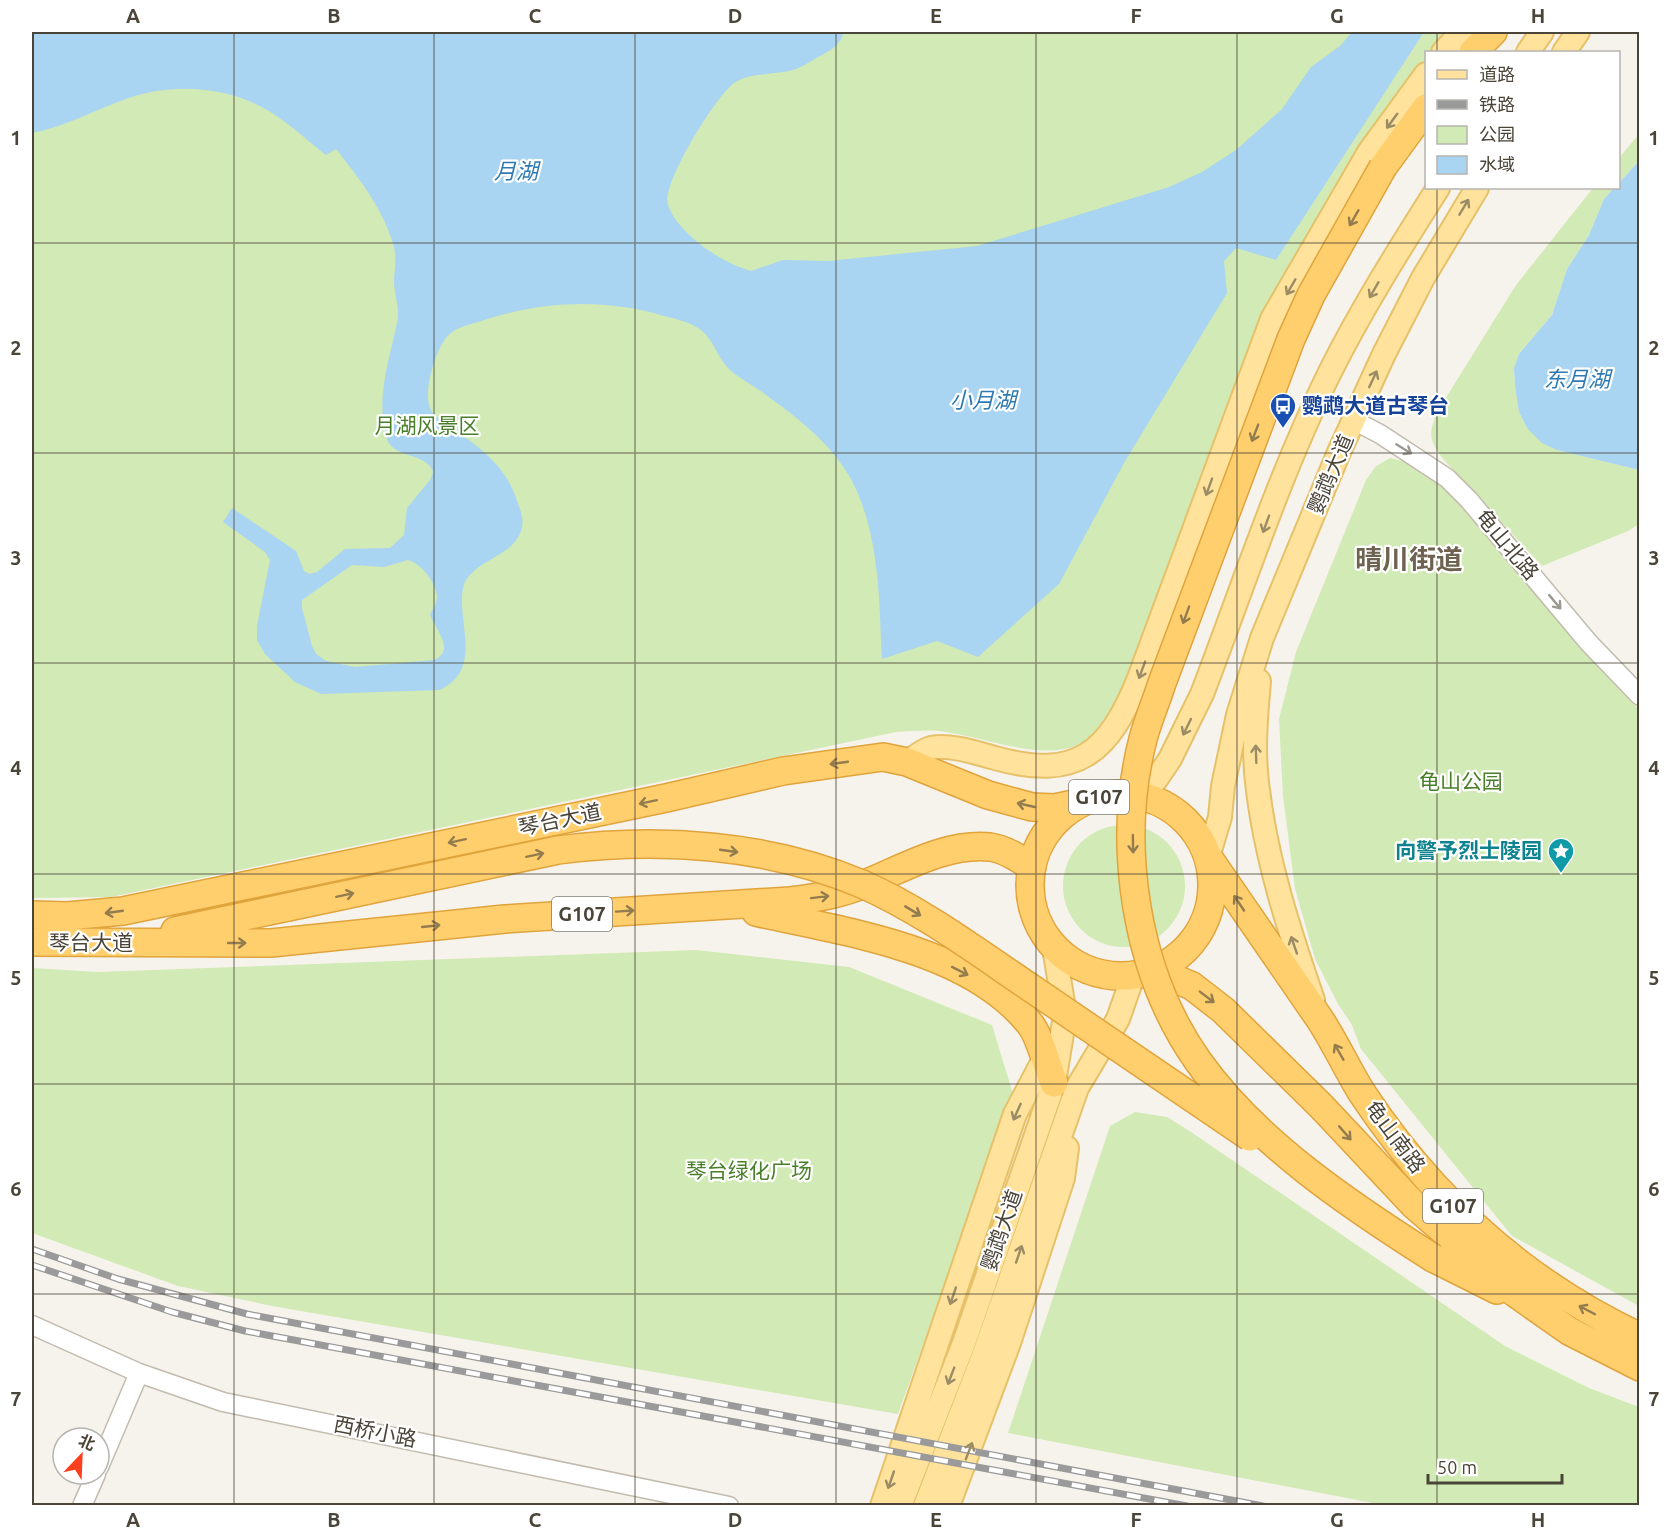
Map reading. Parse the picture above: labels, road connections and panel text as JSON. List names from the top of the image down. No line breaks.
{"streets":{"highway":["G107","琴台大道","龟山南路"],"main road":["鹦鹉大道"],"street":["龟山北路","西桥小路"]},"crossings":[["鹦鹉大道","龟山北路"],["鹦鹉大道","G107"],["鹦鹉大道","琴台大道"],["G107","琴台大道"],["G107","龟山南路"]],"one_way":["龟山北路"],"districts":["晴川街道"],"water":["月湖","东月湖","小月湖"],"parks":["月湖风景区","龟山公园","琴台绿化广场"],"places":{"bus stop":["鹦鹉大道古琴台"],"place":["向警予烈士陵园"]},"legend":["道路","铁路","公园","水域"],"scale_bar":"50 m","north":"top right","grid":{"columns":["A","B","C","D","E","F","G","H"],"rows":["1","2","3","4","5","6","7"]}}
